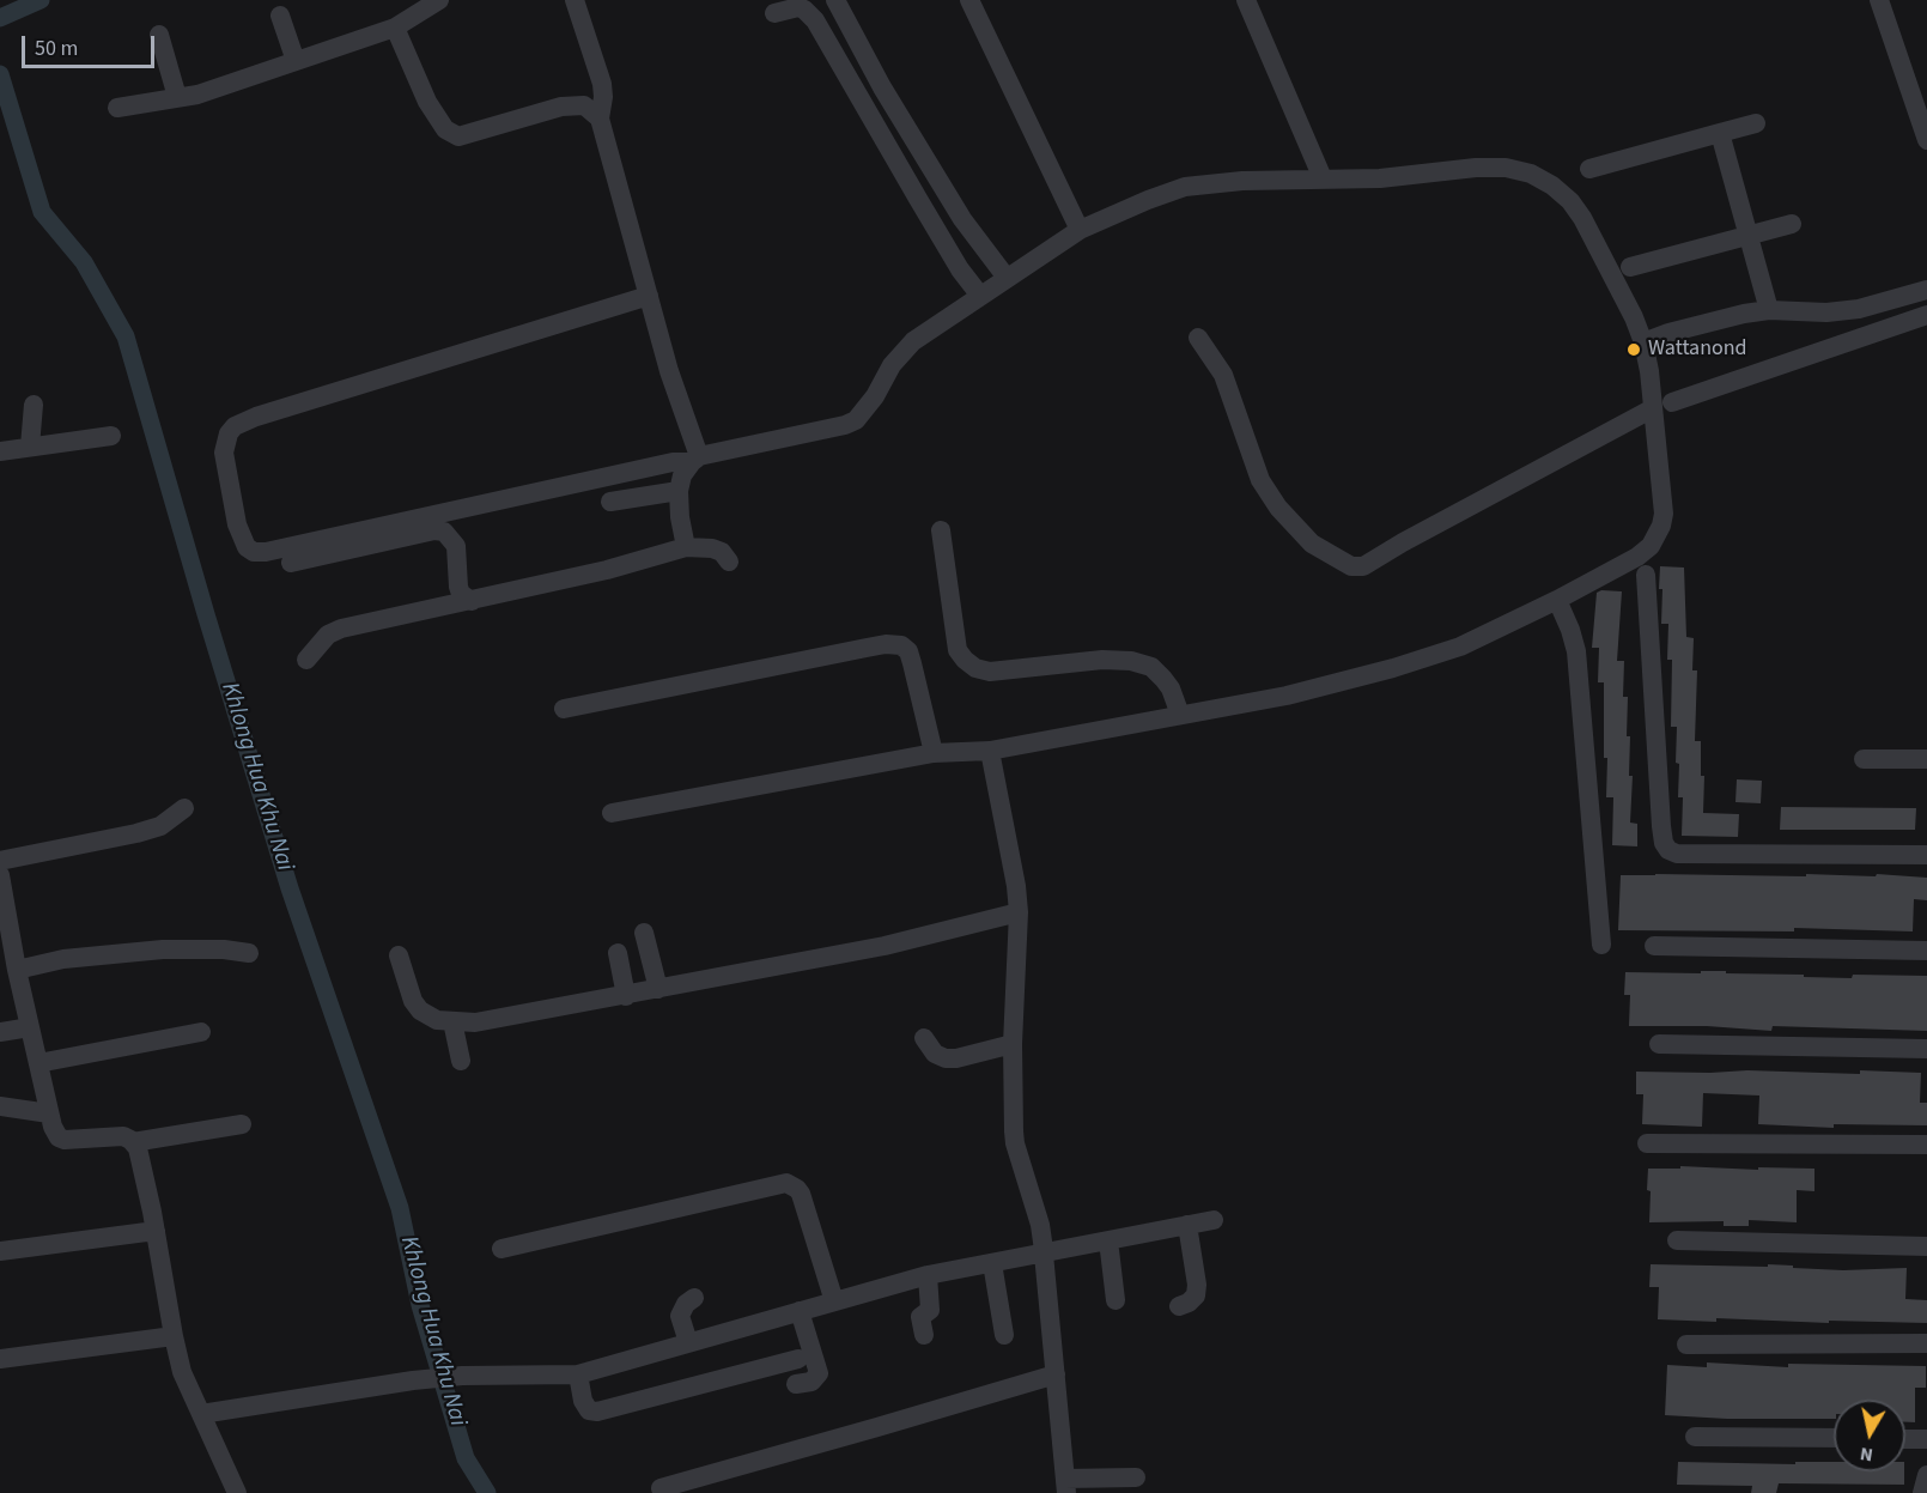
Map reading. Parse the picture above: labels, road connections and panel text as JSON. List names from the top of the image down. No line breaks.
{"water":["Khlong Hua Khu Nai"],"places":["Wattanond"],"scale_bar":"50 m","north":"bottom"}
